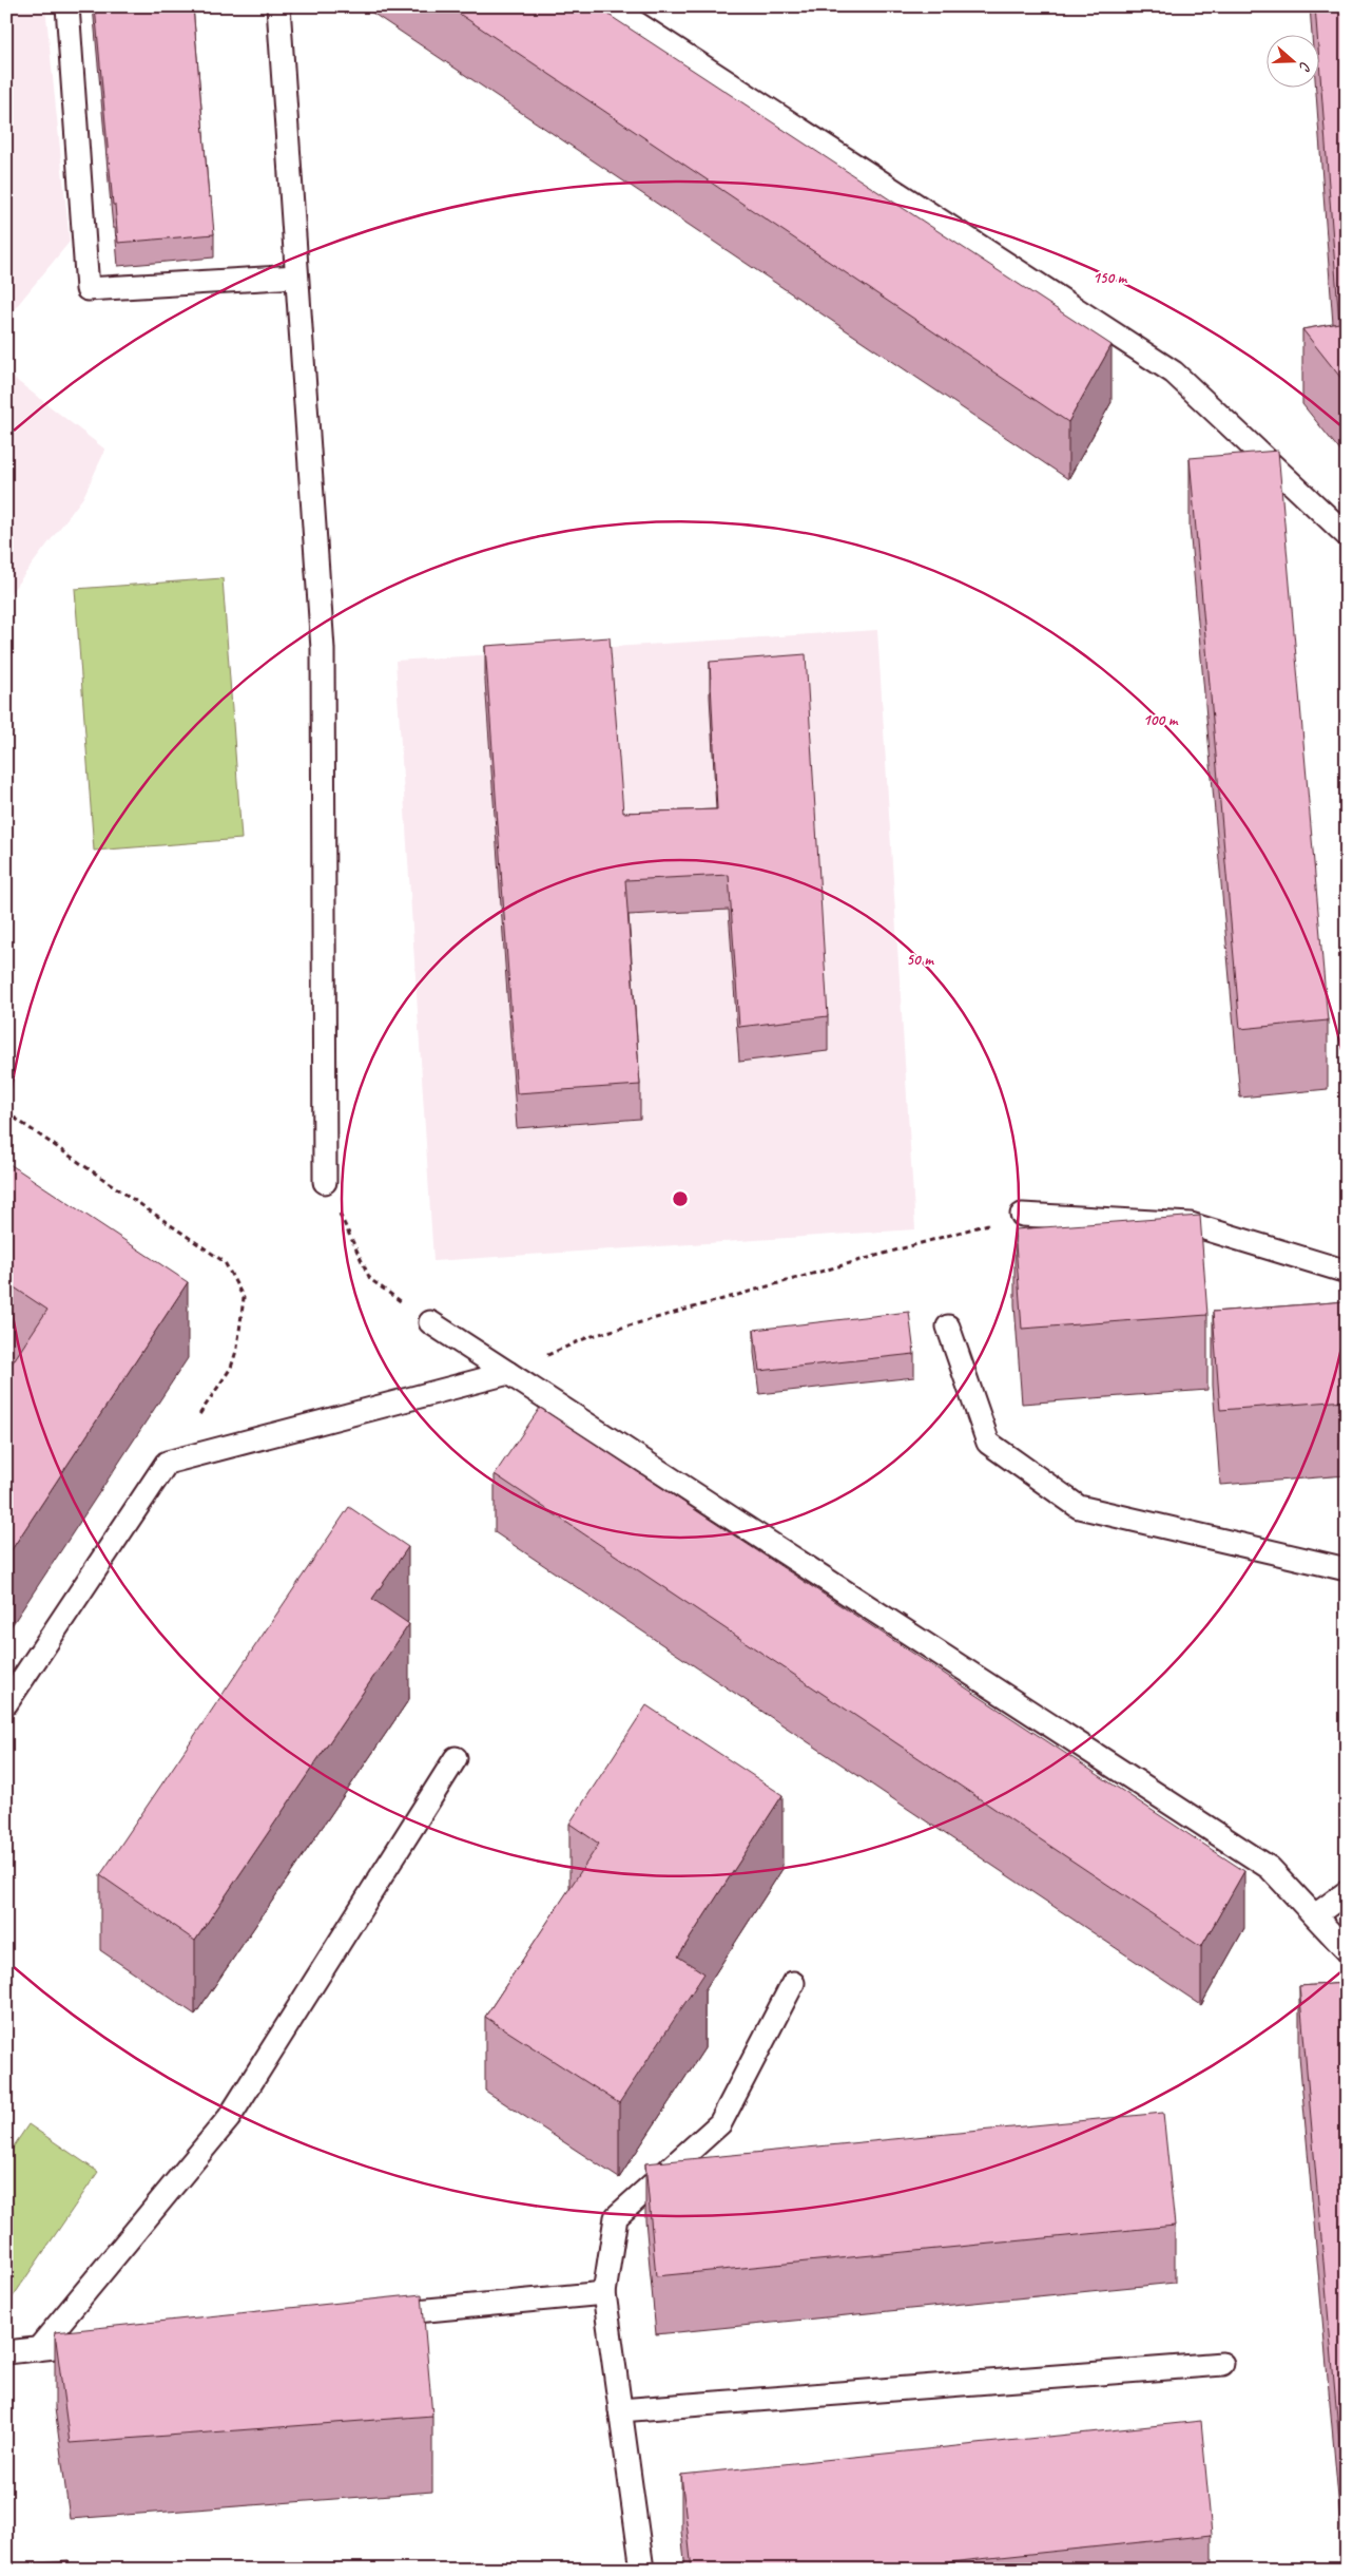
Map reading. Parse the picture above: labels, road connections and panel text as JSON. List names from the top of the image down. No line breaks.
{"north":"right","rings":["150 m","100 m","50 m"]}
